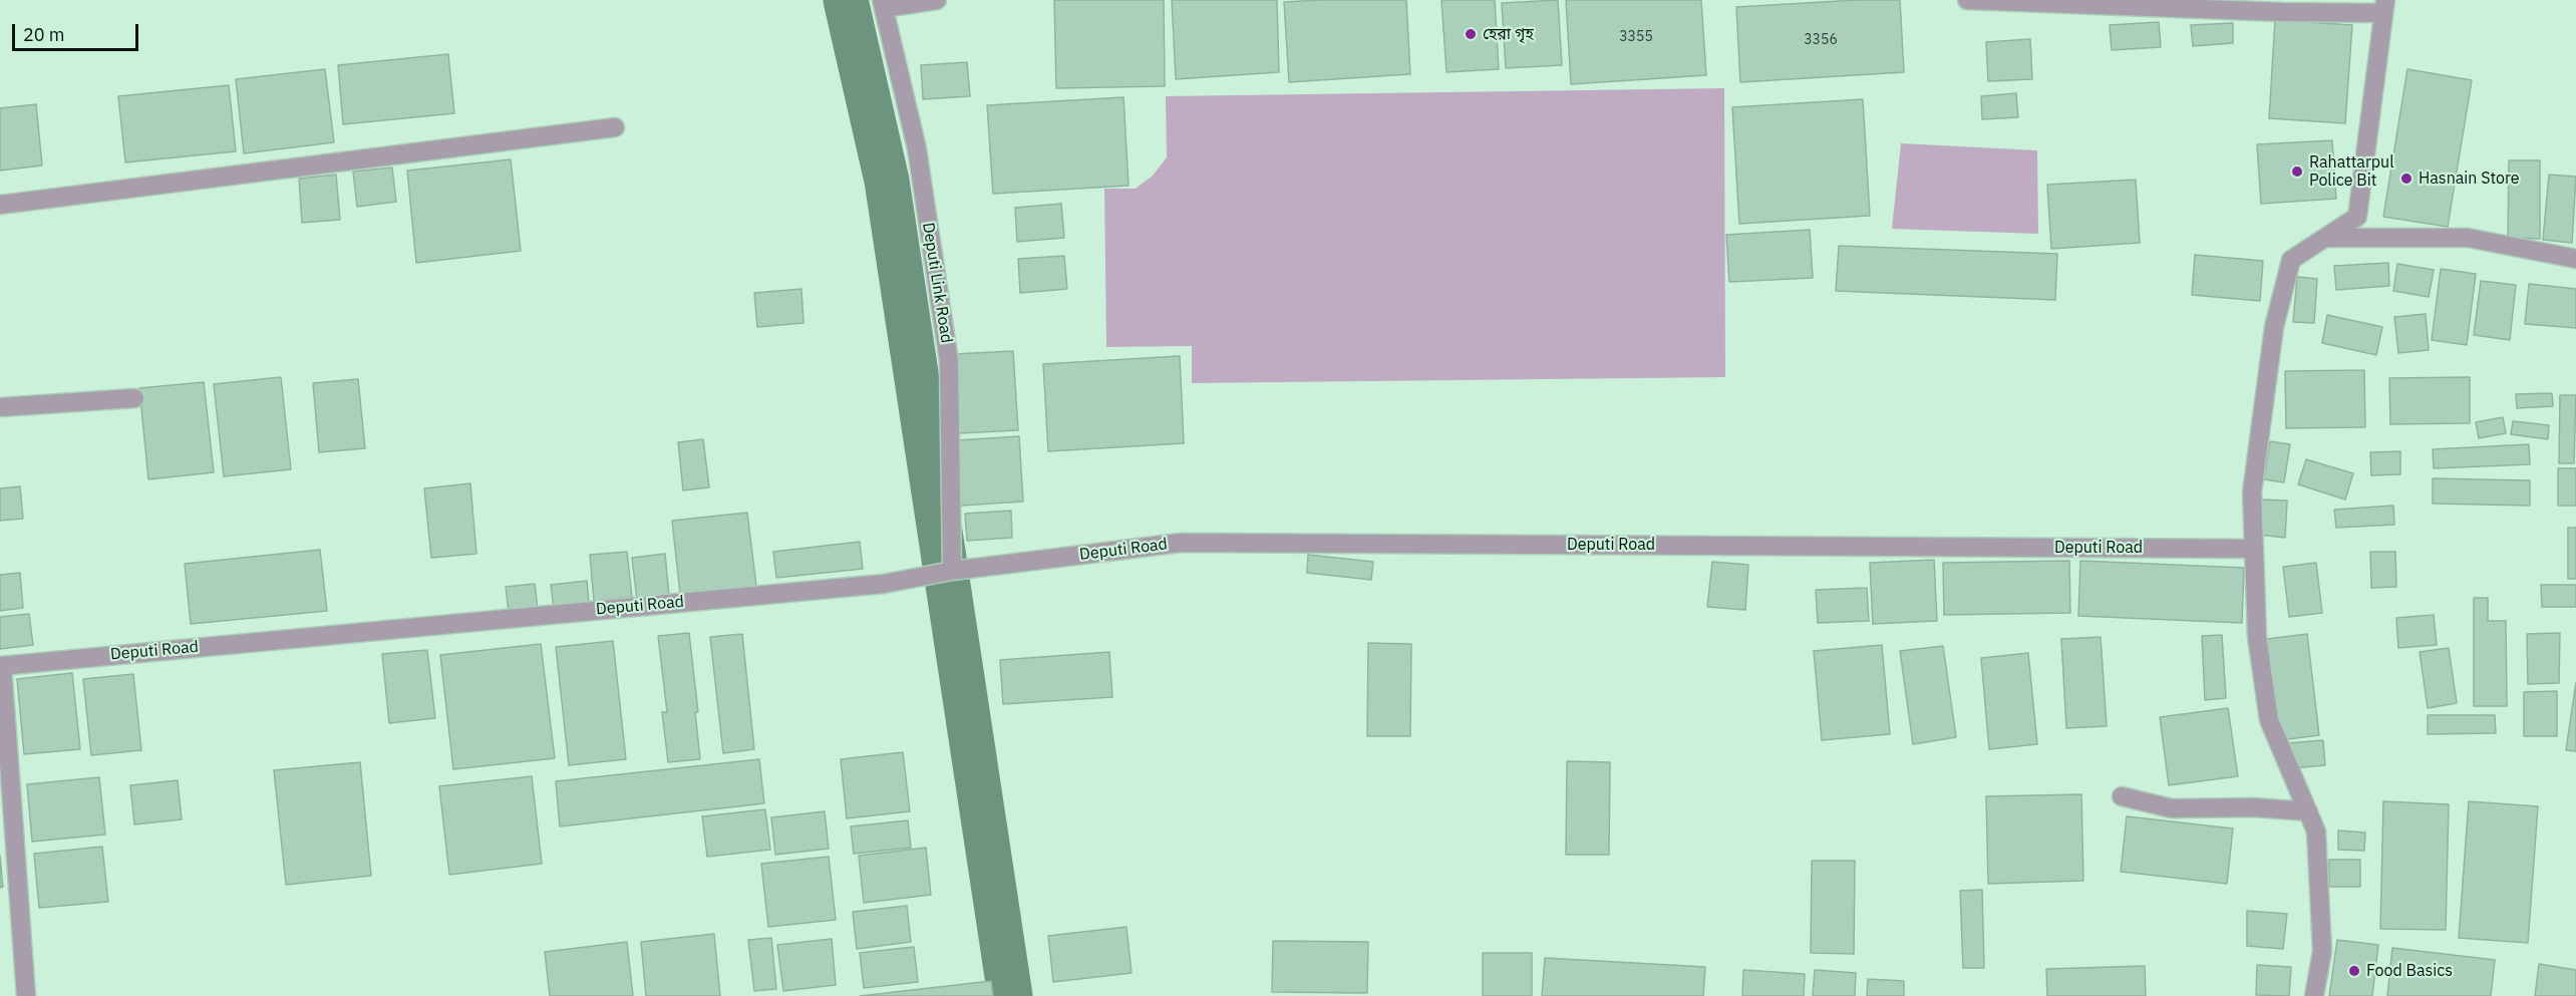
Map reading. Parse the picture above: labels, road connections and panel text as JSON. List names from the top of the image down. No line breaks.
{"streets":{"street":["Deputi Link Road","Deputi Road"]},"crossings":[["Deputi Link Road","Deputi Road"]],"places":["হেরা গৃহ","Rahattarpul Police Bit","Hasnain Store","Food Basics"],"house_numbers":["3355","3356"],"scale_bar":"20 m"}
